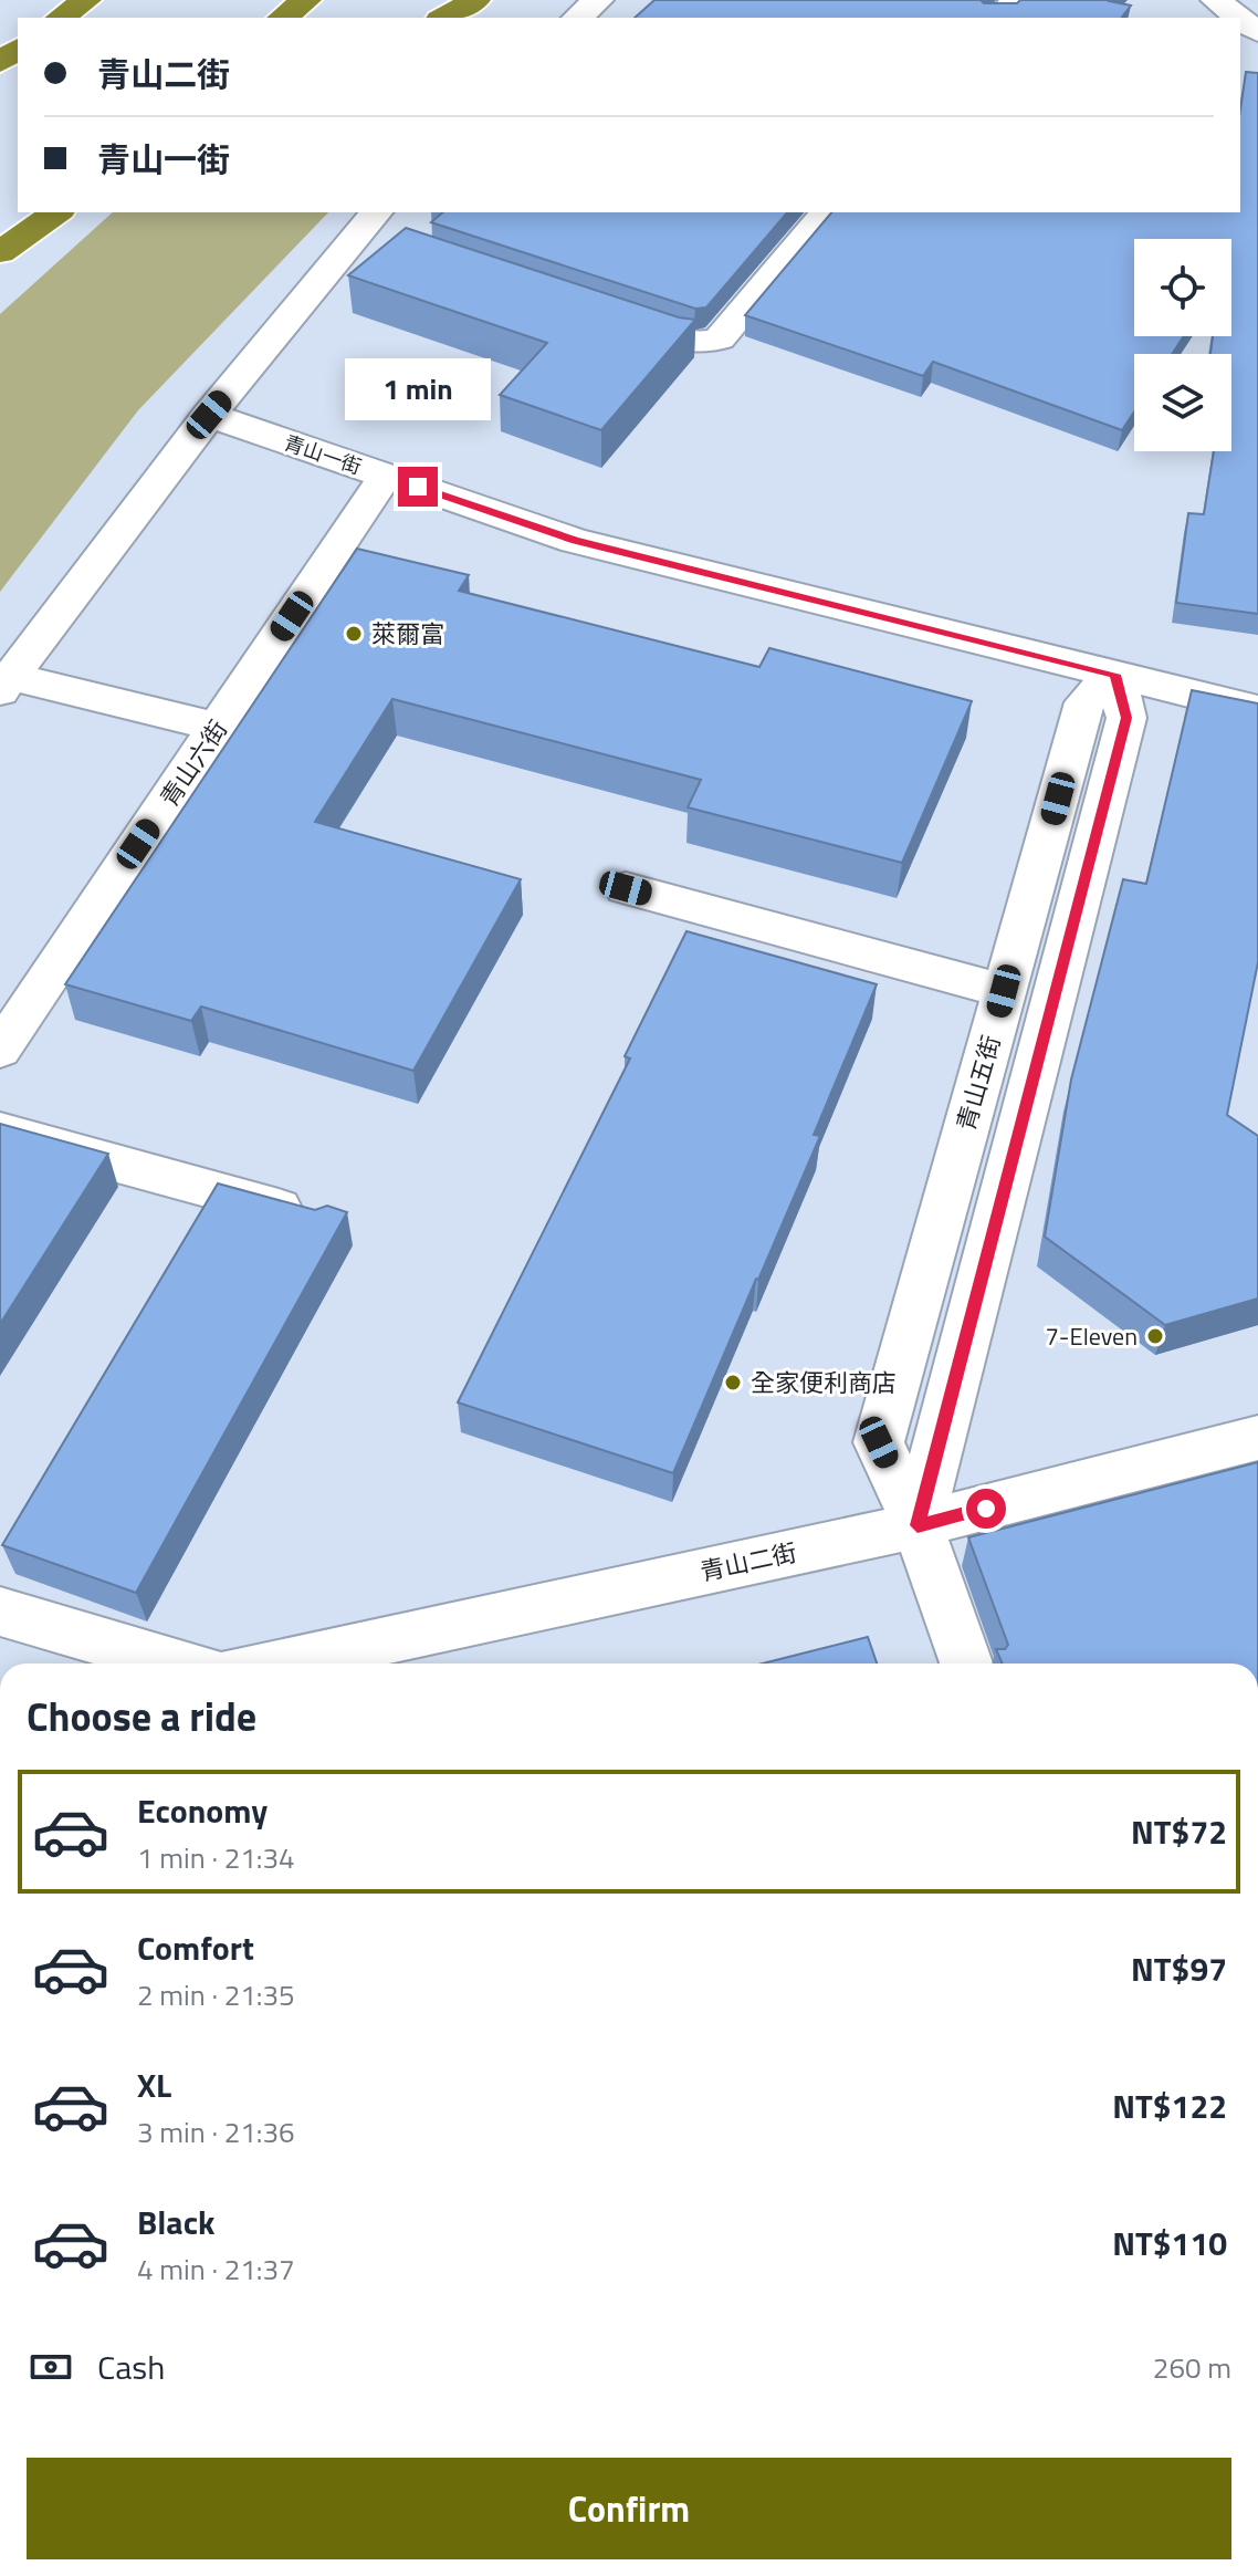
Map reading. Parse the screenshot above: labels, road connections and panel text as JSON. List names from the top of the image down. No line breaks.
{"streets":{"street":["青山一街","青山六街","青山五街","青山二街"]},"crossings":[["青山一街","青山六街"],["青山一街","青山五街"],["青山五街","青山二街"]],"places":["萊爾富","7-Eleven","全家便利商店"],"page":{"banner":["青山二街","青山一街"],"bubble":"1 min","heading":"Choose a ride","list":[{"name":"Economy","note":"1 min · 21:34","value":"NT$72"},{"name":"Comfort","note":"2 min · 21:35","value":"NT$97"},{"name":"XL","note":"3 min · 21:36","value":"NT$122"},{"name":"Black","note":"4 min · 21:37","value":"NT$110"}],"pay":["Cash","260 m"],"buttons":"Confirm"}}
